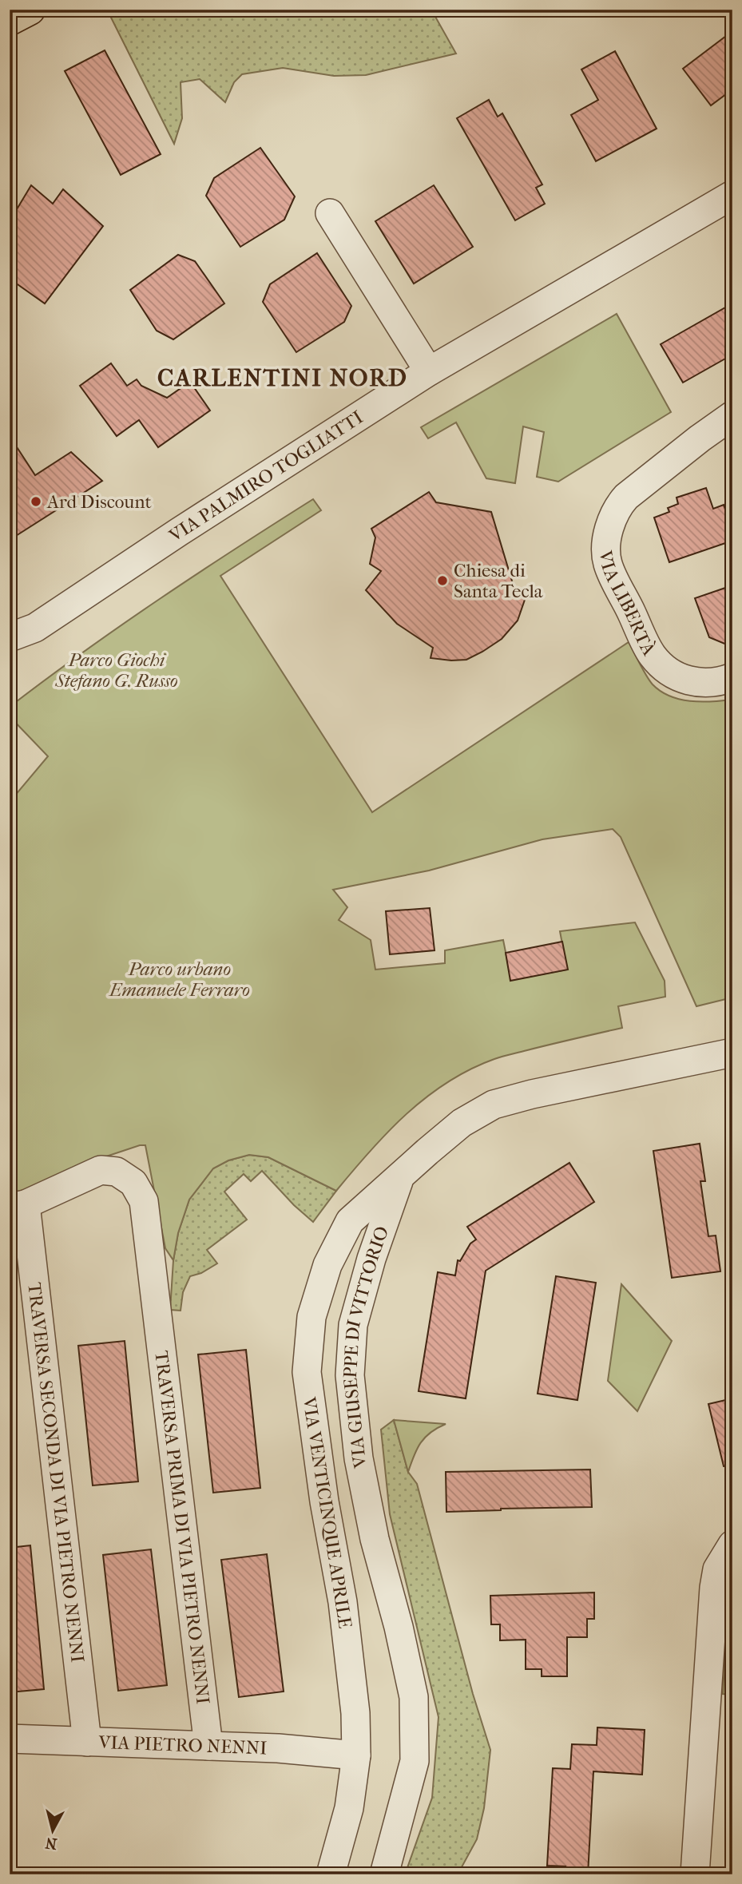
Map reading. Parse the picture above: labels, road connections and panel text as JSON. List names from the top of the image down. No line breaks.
{"streets":{"street":["VIA PALMIRO TOGLIATTI","VIA LIBERTÀ","VIA GIUSEPPE DI VITTORIO","TRAVERSA SECONDA DI VIA PIETRO NENNI","VIA VENTICINQUE APRILE","TRAVERSA PRIMA DI VIA PIETRO NENNI","VIA PIETRO NENNI"]},"crossings":[["VIA GIUSEPPE DI VITTORIO","VIA VENTICINQUE APRILE"],["TRAVERSA SECONDA DI VIA PIETRO NENNI","TRAVERSA PRIMA DI VIA PIETRO NENNI"],["TRAVERSA SECONDA DI VIA PIETRO NENNI","VIA PIETRO NENNI"],["VIA VENTICINQUE APRILE","VIA PIETRO NENNI"],["TRAVERSA PRIMA DI VIA PIETRO NENNI","VIA PIETRO NENNI"]],"districts":["CARLENTINI NORD"],"parks":["Parco Giochi Stefano G. Russo","Parco urbano Emanuele Ferraro"],"places":["Ard Discount","Chiesa di Santa Tecla"],"north":"bottom"}
